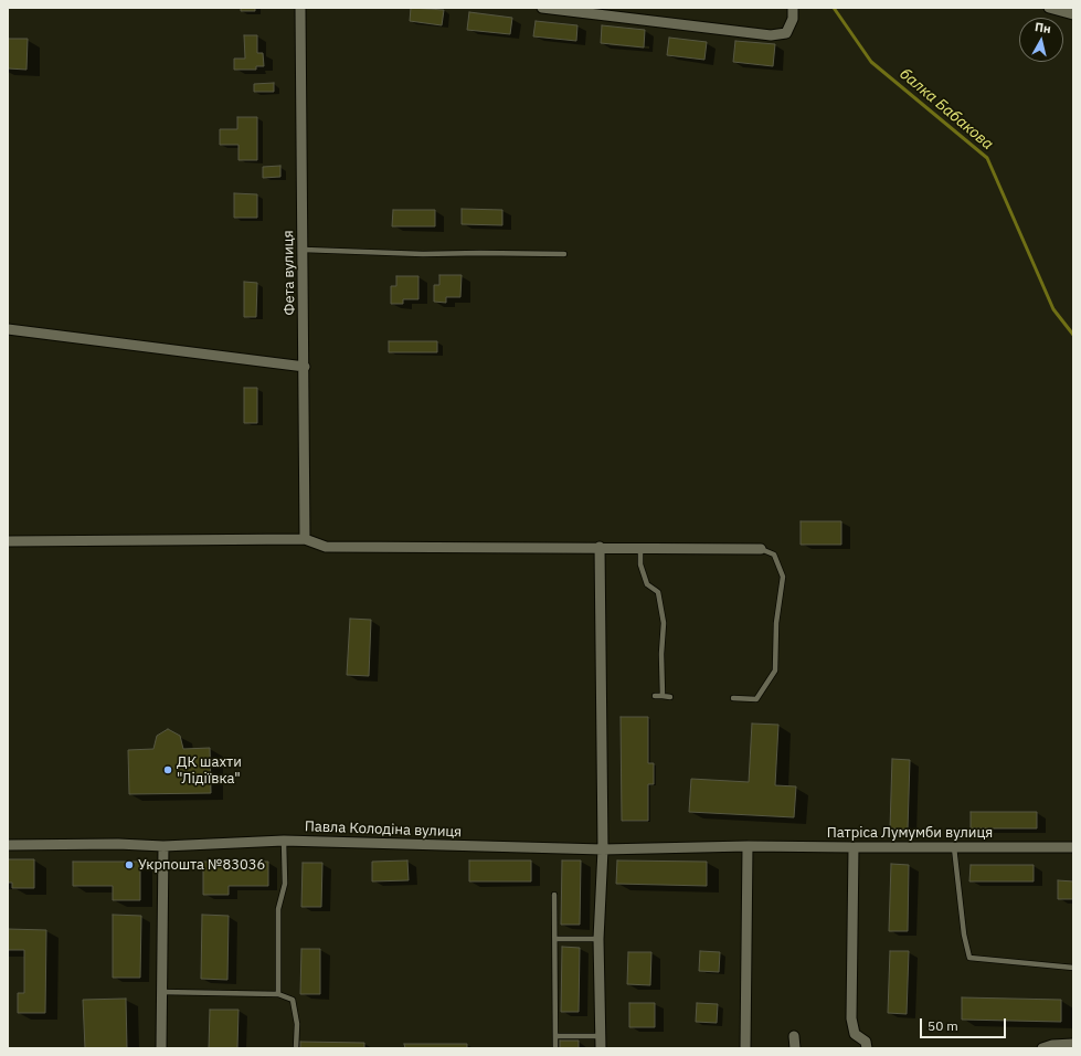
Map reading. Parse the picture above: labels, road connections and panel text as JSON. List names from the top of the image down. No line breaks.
{"streets":{"street":["Фета вулиця","Павла Колодіна вулиця","Патріса Лумумби вулиця"]},"crossings":[["Павла Колодіна вулиця","Патріса Лумумби вулиця"]],"water":["балка Бабакова"],"places":["ДК шахти \"Лідіївка\"","Укрпошта №83036"],"scale_bar":"50 m","north":"top"}
